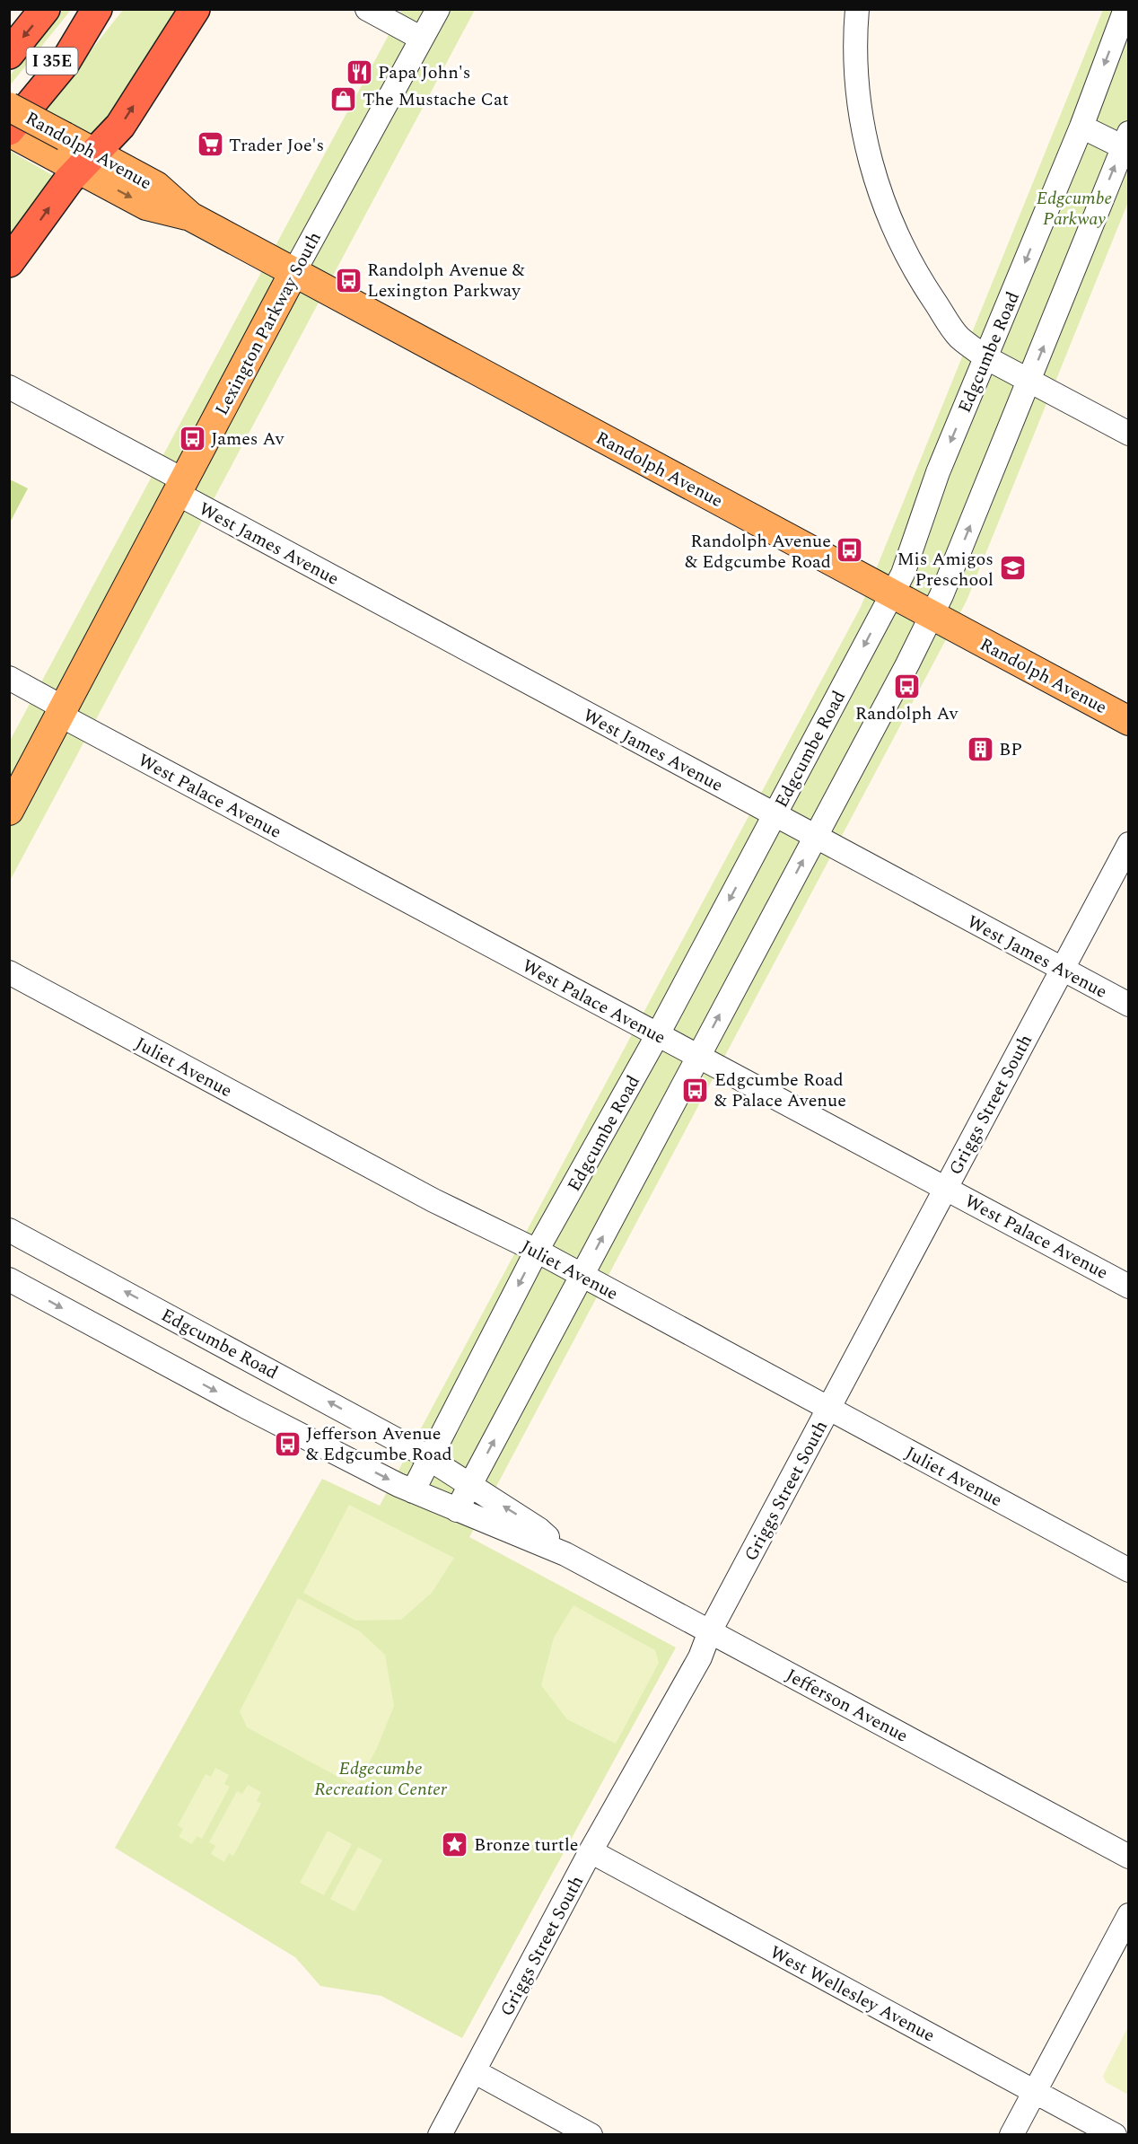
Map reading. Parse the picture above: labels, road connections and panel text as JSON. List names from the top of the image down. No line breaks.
{"streets":{"highway":["I 35E"],"main road":["Randolph Avenue","Lexington Parkway South"],"street":["Edgcumbe Road","West James Avenue","West Palace Avenue","Juliet Avenue","Griggs Street South","Jefferson Avenue","West Wellesley Avenue"]},"crossings":[["Randolph Avenue","Lexington Parkway South"],["Randolph Avenue","Edgcumbe Road"],["Lexington Parkway South","West James Avenue"],["Lexington Parkway South","West Palace Avenue"],["Edgcumbe Road","West James Avenue"],["Edgcumbe Road","West Palace Avenue"],["Edgcumbe Road","Juliet Avenue"],["Edgcumbe Road","Jefferson Avenue"],["West James Avenue","Griggs Street South"],["West Palace Avenue","Griggs Street South"],["Juliet Avenue","Griggs Street South"],["Griggs Street South","Jefferson Avenue"],["Griggs Street South","West Wellesley Avenue"]],"parks":["Edgcumbe Parkway","Edgecumbe Recreation Center"],"places":{"restaurant":["Papa John's"],"shop":["The Mustache Cat"],"supermarket":["Trader Joe's"],"bus stop":["Randolph Avenue & Lexington Parkway","James Av","Randolph Avenue & Edgcumbe Road","Randolph Av","Edgcumbe Road & Palace Avenue","Jefferson Avenue & Edgcumbe Road"],"school or university":["Mis Amigos Preschool"],"building":["BP"],"place":["Bronze turtle"]}}
